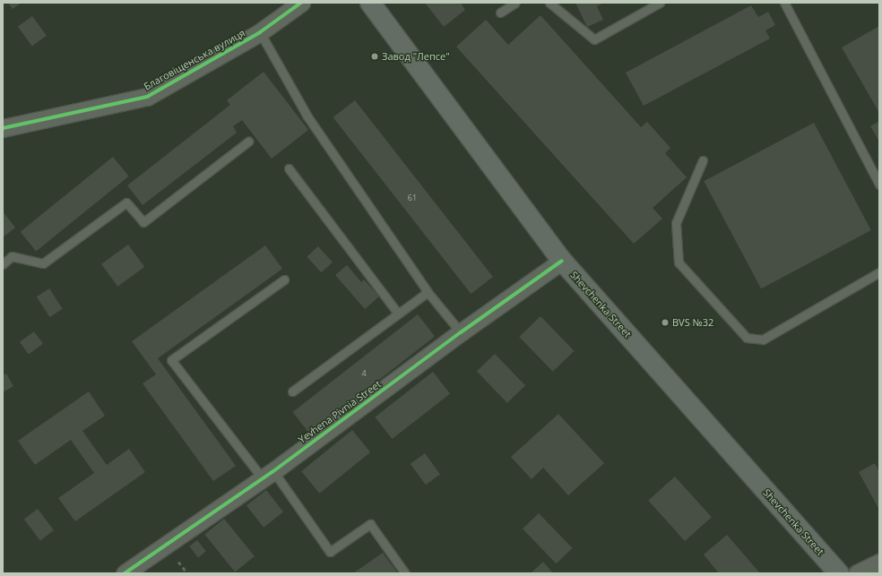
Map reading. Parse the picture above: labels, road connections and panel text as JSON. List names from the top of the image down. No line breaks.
{"streets":{"main road":["Shevchenka Street"],"street":["Благовіщенська вулиця","Yevhena Pivnia Street"]},"crossings":[["Shevchenka Street","Yevhena Pivnia Street"]],"places":["Завод \"Лепсе\"","BVS №32"],"house_numbers":["61","4"]}
